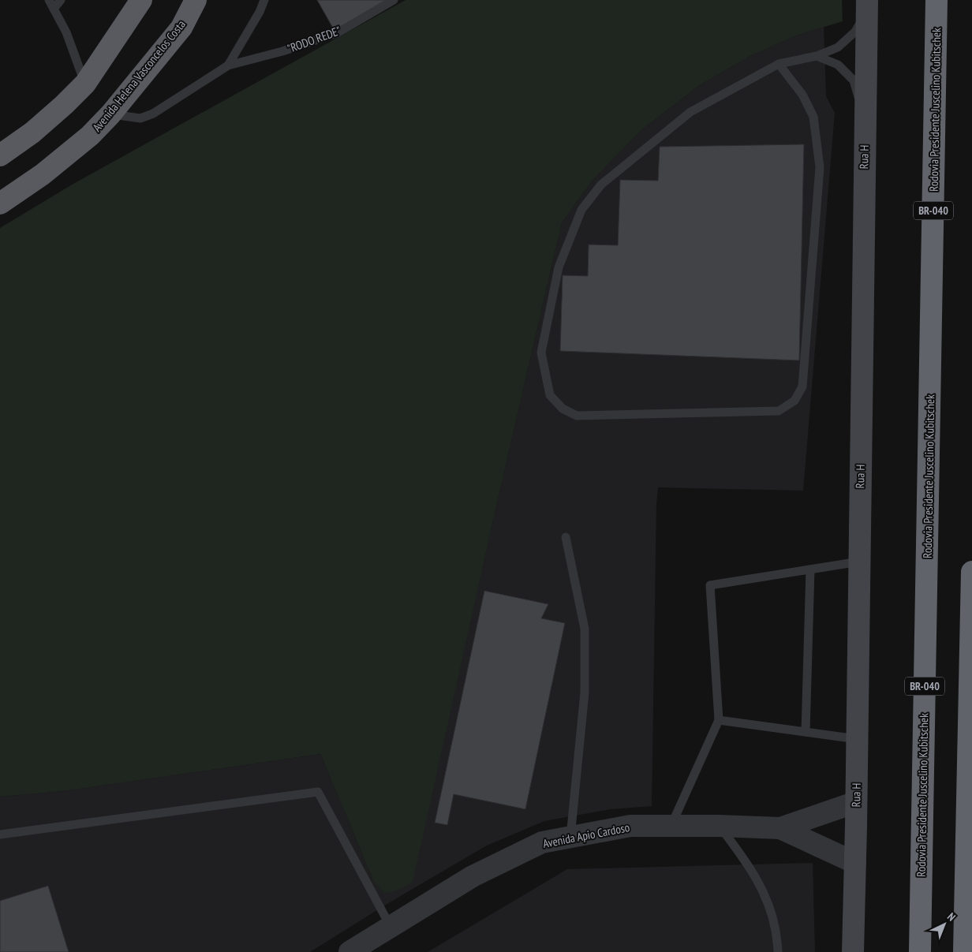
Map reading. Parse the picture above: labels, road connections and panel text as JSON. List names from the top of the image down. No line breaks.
{"streets":{"highway":["Avenida Helena Vasconcelos Costa","Rodovia Presidente Juscelino Kubitschek","BR-040"],"main road":["Rua H"],"street":["Avenida Apio Cardoso"],"lane":["\"RODO REDE\""]},"crossings":[["\"RODO REDE\"","Avenida Helena Vasconcelos Costa"],["Rua H","Avenida Apio Cardoso"]],"north":"top right"}
